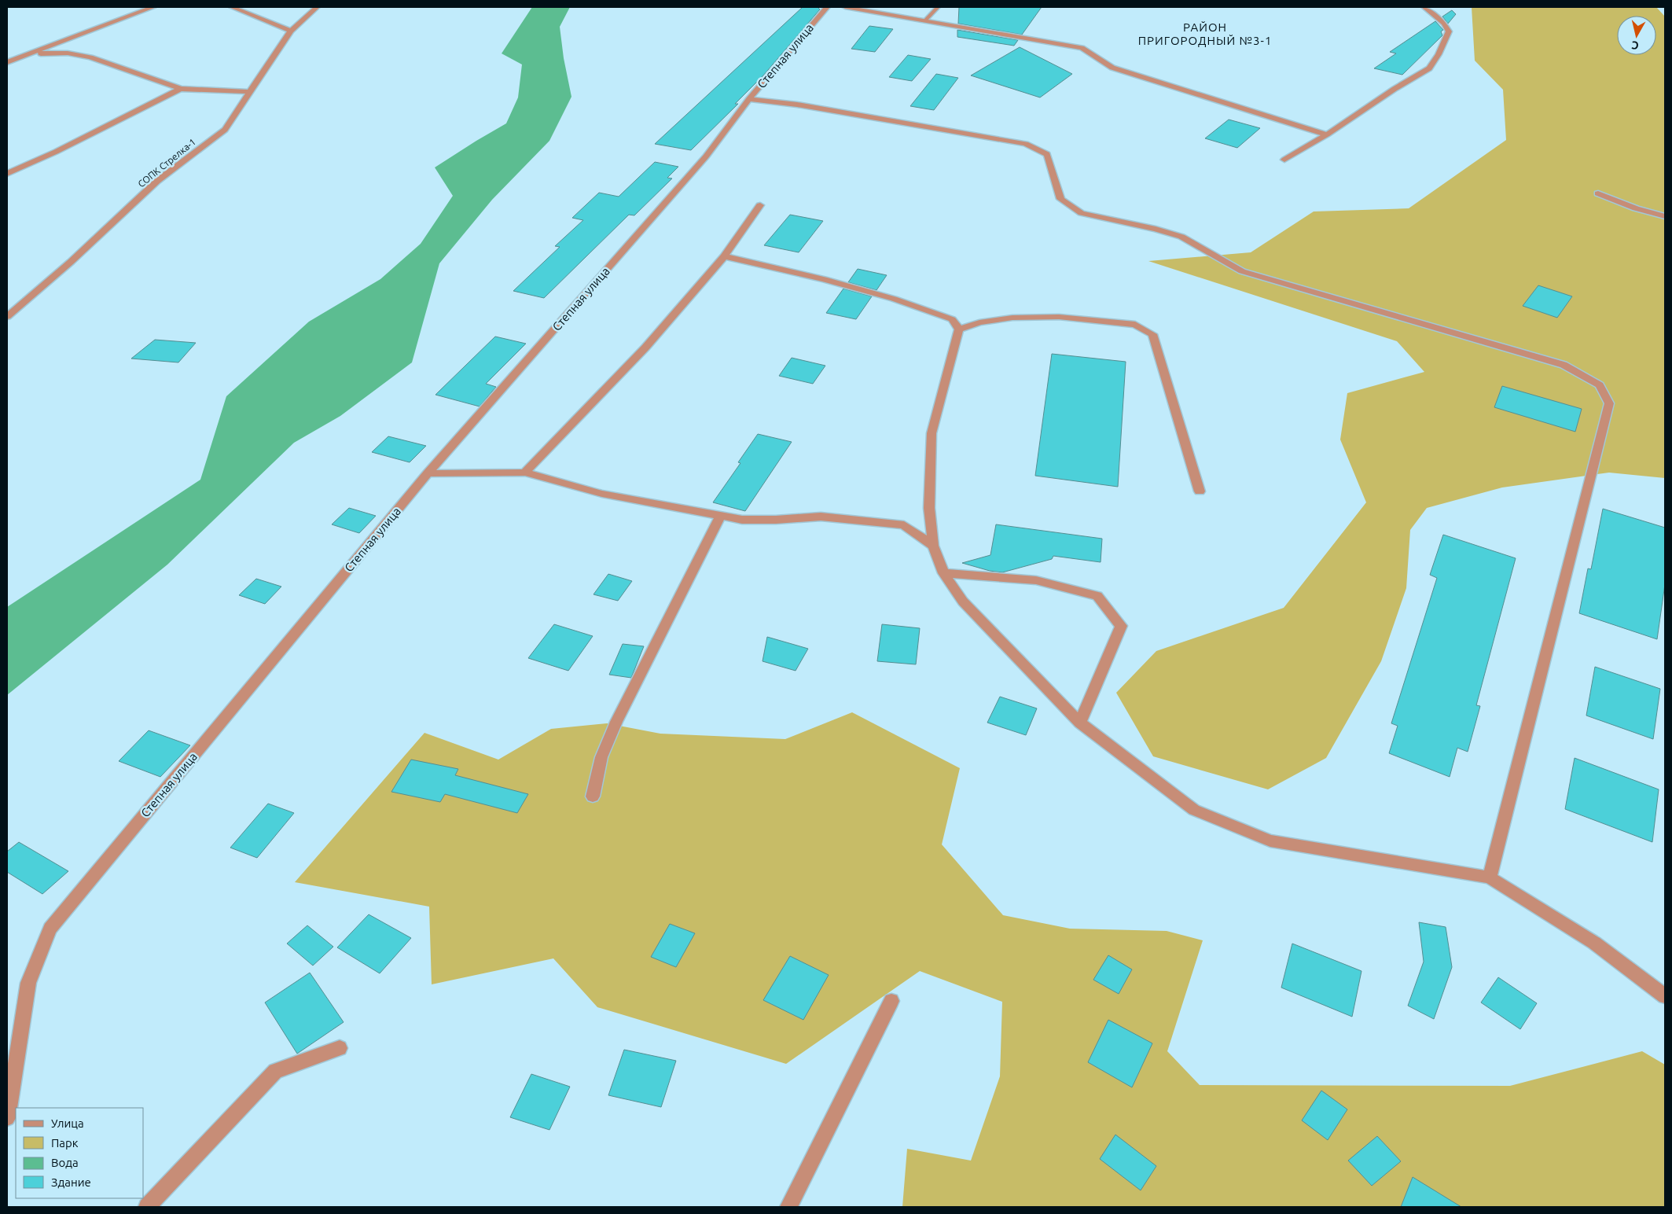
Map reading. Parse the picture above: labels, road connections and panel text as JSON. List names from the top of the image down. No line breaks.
{"streets":{"street":["Степная улица","СОПК Стрелка-1"]},"districts":["РАЙОН ПРИГОРОДНЫЙ №3-1"],"legend":["Улица","Парк","Вода","Здание"],"north":"bottom"}
